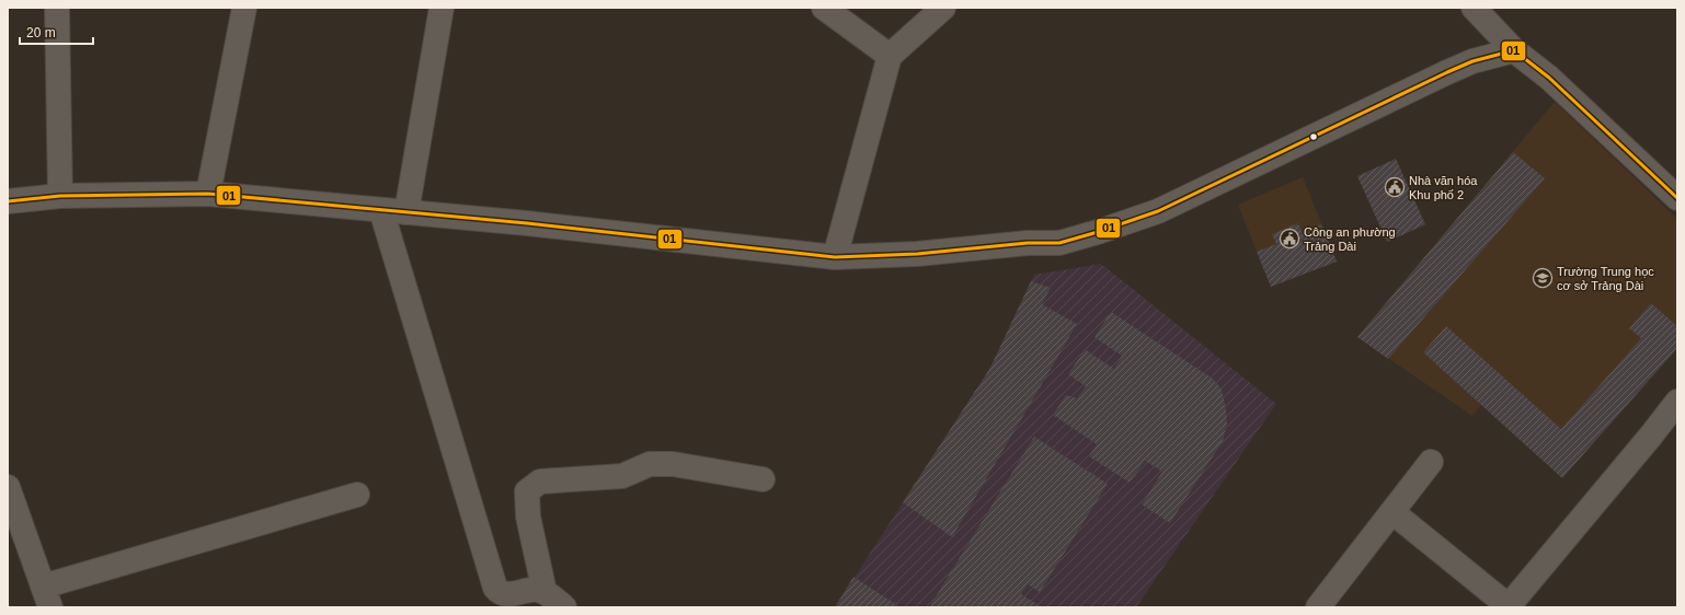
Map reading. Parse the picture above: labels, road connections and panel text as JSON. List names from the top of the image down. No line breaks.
{"places":{"public building":["Nhà văn hóa Khu phố 2","Công an phường Trảng Dài"],"school or university":["Trường Trung học cơ sở Trảng Dài"]},"lines":["transit line 01"],"scale_bar":"20 m"}
